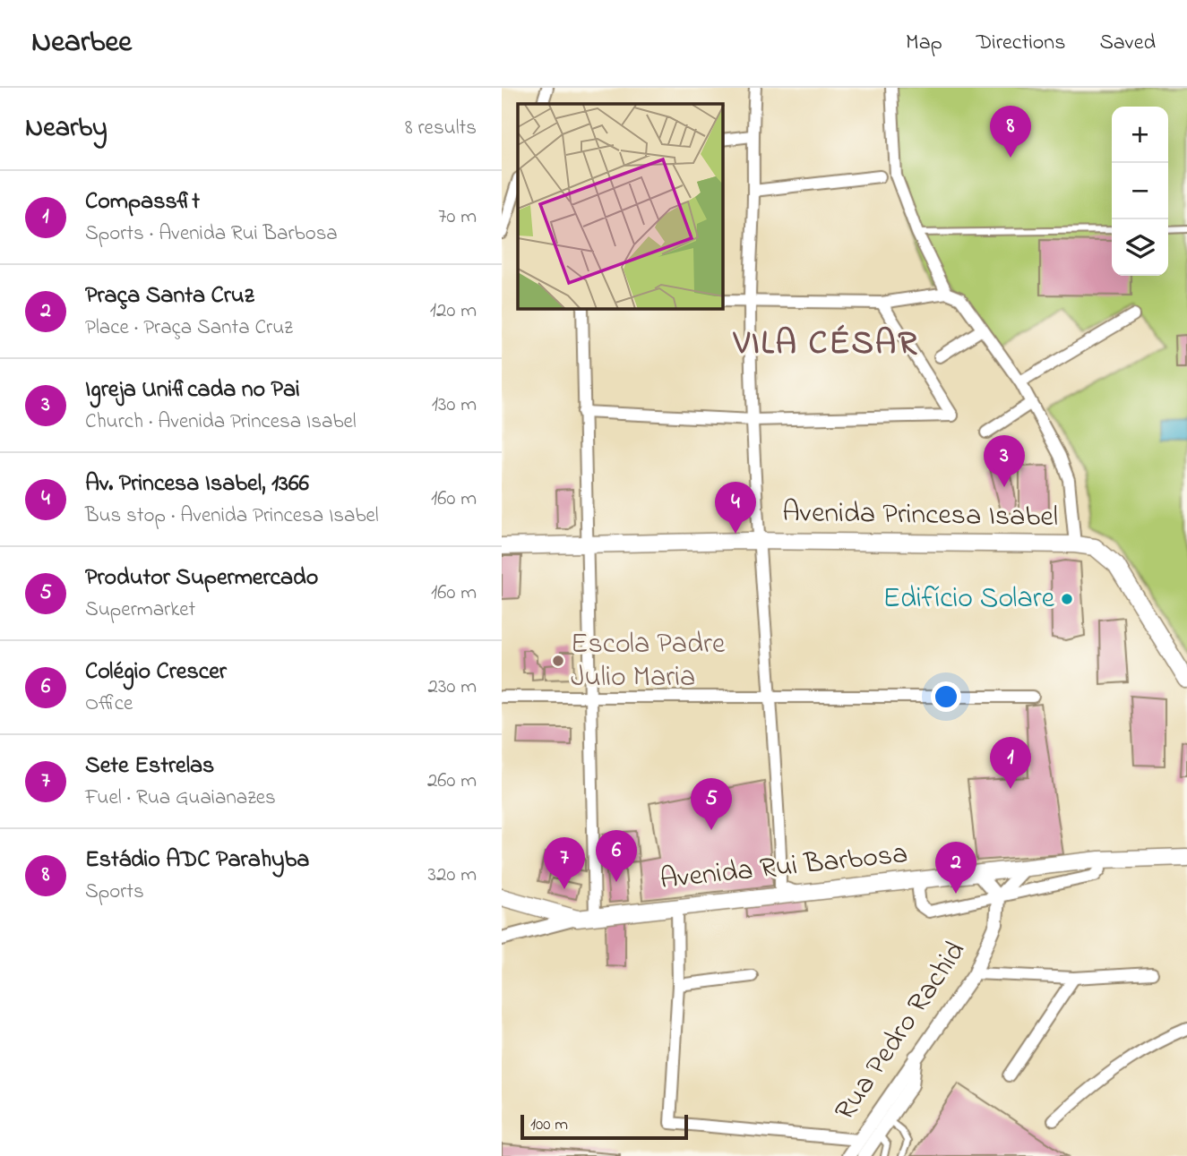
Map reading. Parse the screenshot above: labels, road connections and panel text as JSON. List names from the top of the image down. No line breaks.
{"streets":{"main road":["Avenida Princesa Isabel","Avenida Rui Barbosa"],"street":["Rua Pedro Rachid"]},"districts":["VILA CÉSAR"],"places":["Edifício Solare","Escola Padre Julio Maria"],"scale_bar":"100 m","page":{"header":"Nearbee","nav":["Map","Directions","Saved"],"heading":["Nearby","8 results"],"pins":["8","3","4","1","5","6","7","2"],"map_buttons":["+","−"],"list":[{"mark":"1","name":"Compassfit","note":"Sports · Avenida Rui Barbosa","value":"70 m"},{"mark":"2","name":"Praça Santa Cruz","note":"Place · Praça Santa Cruz","value":"120 m"},{"mark":"3","name":"Igreja Unificada no Pai","note":"Church · Avenida Princesa Isabel","value":"130 m"},{"mark":"4","name":"Av. Princesa Isabel, 1366","note":"Bus stop · Avenida Princesa Isabel","value":"160 m"},{"mark":"5","name":"Produtor Supermercado","note":"Supermarket","value":"160 m"},{"mark":"6","name":"Colégio Crescer","note":"Office","value":"230 m"},{"mark":"7","name":"Sete Estrelas","note":"Fuel · Rua Guaianazes","value":"260 m"},{"mark":"8","name":"Estádio ADC Parahyba","note":"Sports","value":"320 m"}],"scale":"100 m"}}
